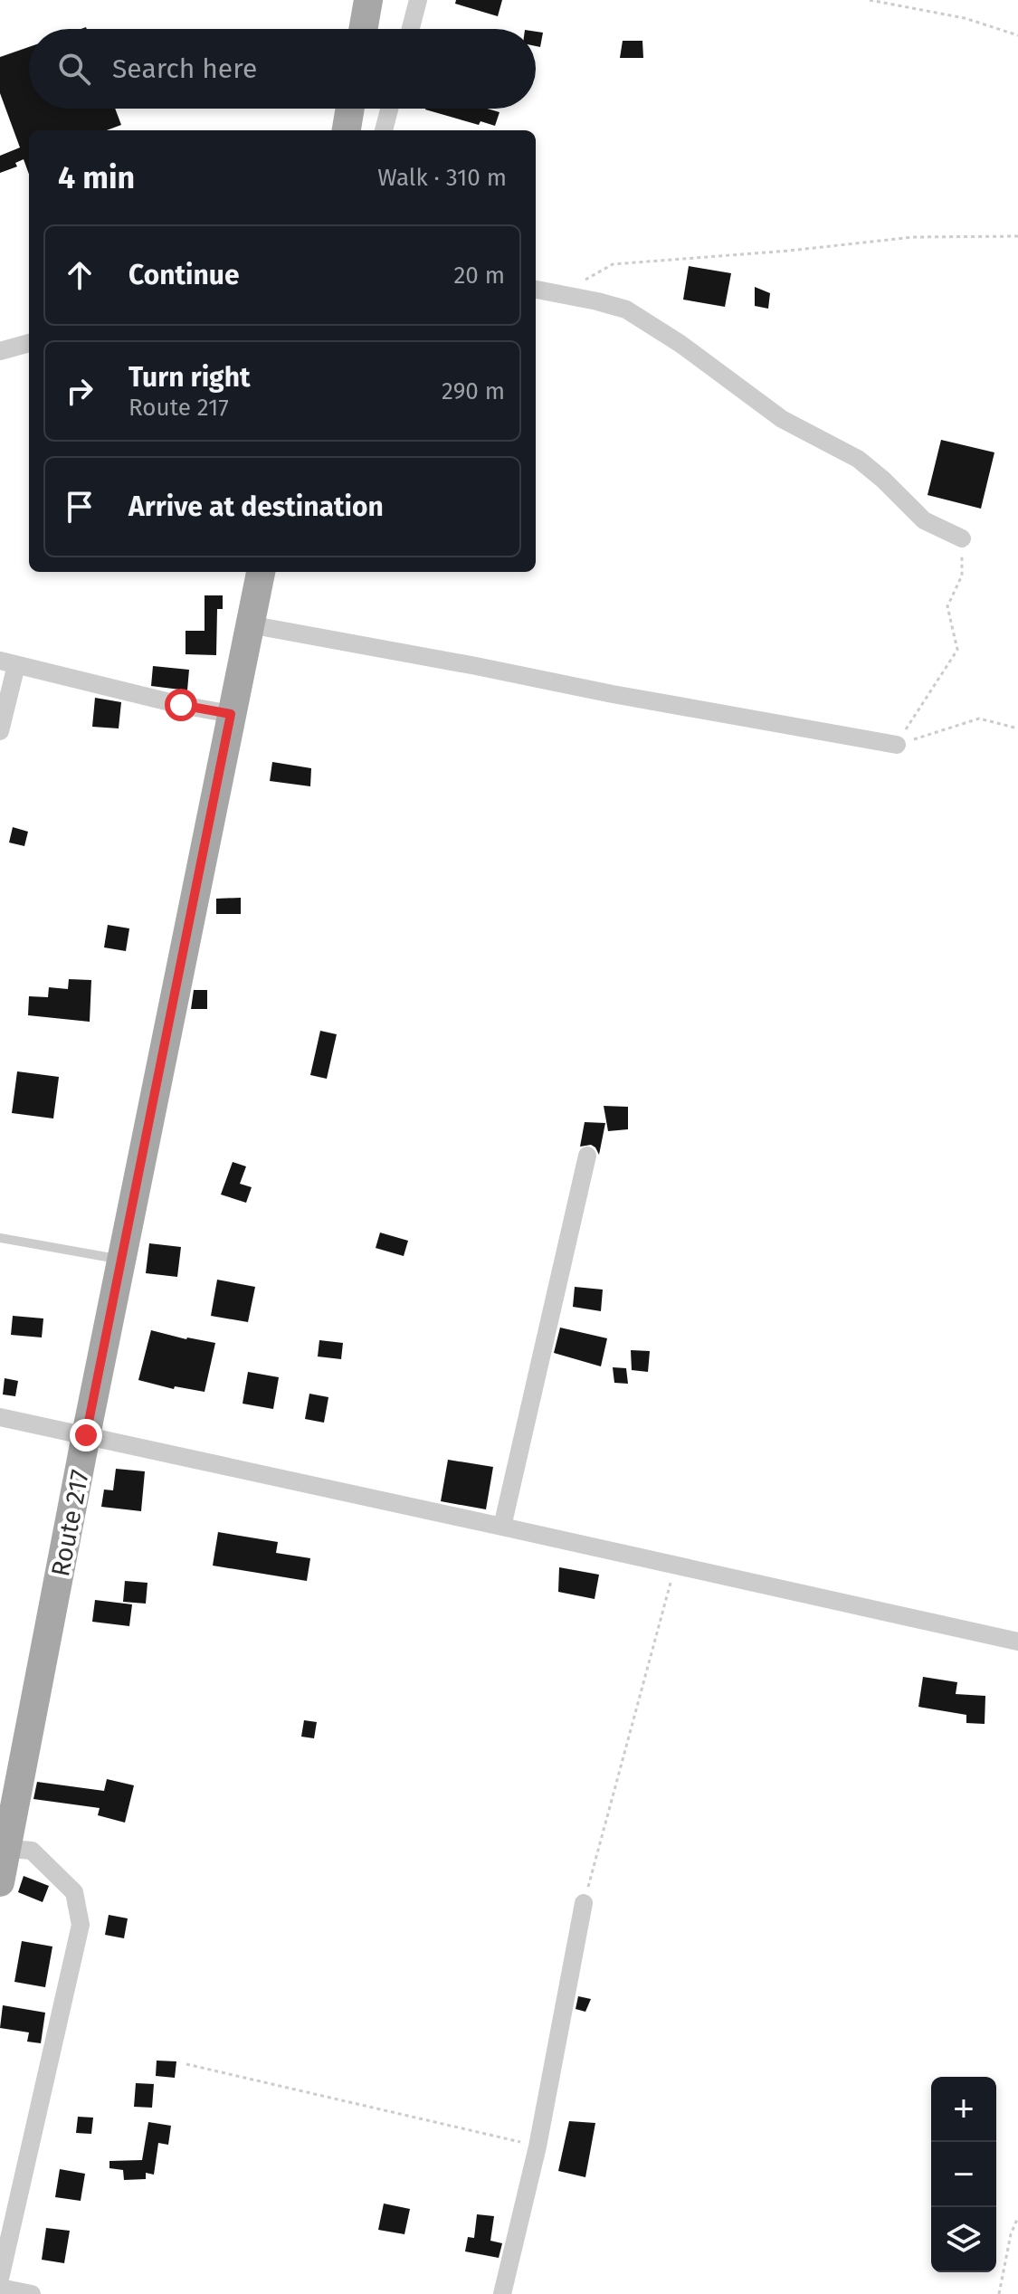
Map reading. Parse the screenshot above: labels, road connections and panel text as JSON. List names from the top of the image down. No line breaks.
{"streets":{"main road":["Route 217"]},"page":{"search":"Search here","heading":["4 min","Walk · 310 m"],"list":[["Continue","20 m"],["Turn right","Route 217","290 m"],"Arrive at destination"],"map_buttons":["+","−"]}}
